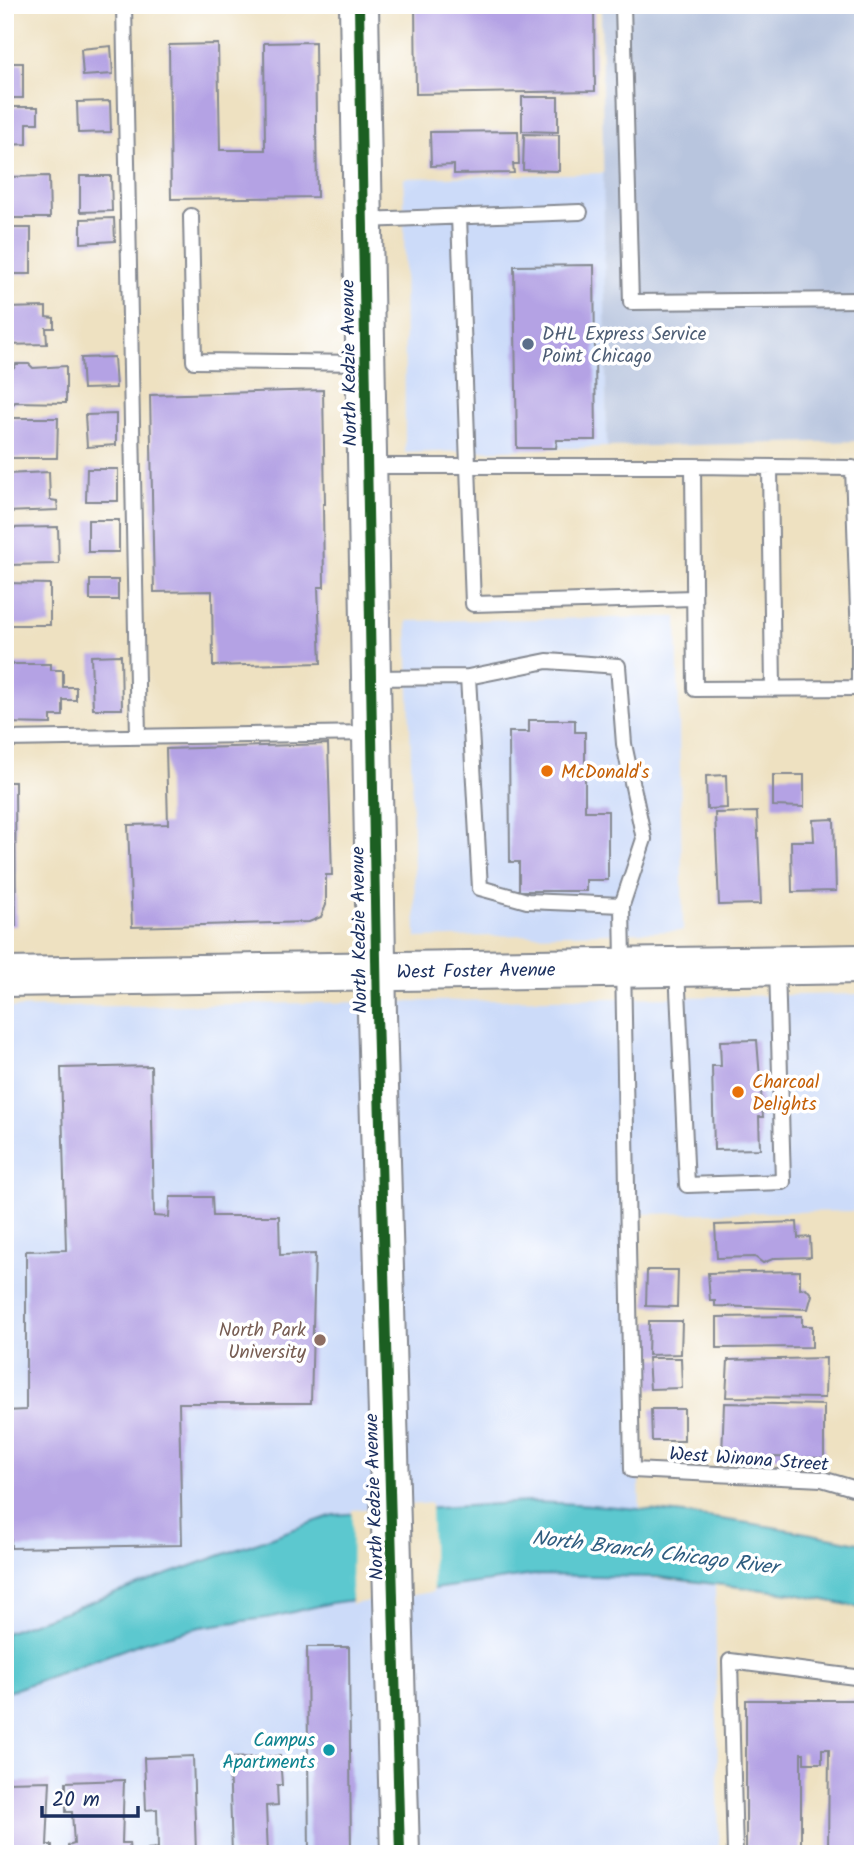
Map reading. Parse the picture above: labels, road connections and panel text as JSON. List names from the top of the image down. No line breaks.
{"streets":{"main road":["North Kedzie Avenue","West Foster Avenue"],"lane":["West Winona Street"]},"crossings":[["North Kedzie Avenue","West Foster Avenue"],["West Foster Avenue","West Winona Street"]],"water":["North Branch Chicago River"],"places":["DHL Express Service Point Chicago","McDonald's","Charcoal Delights","North Park University","Campus Apartments"],"scale_bar":"20 m"}
